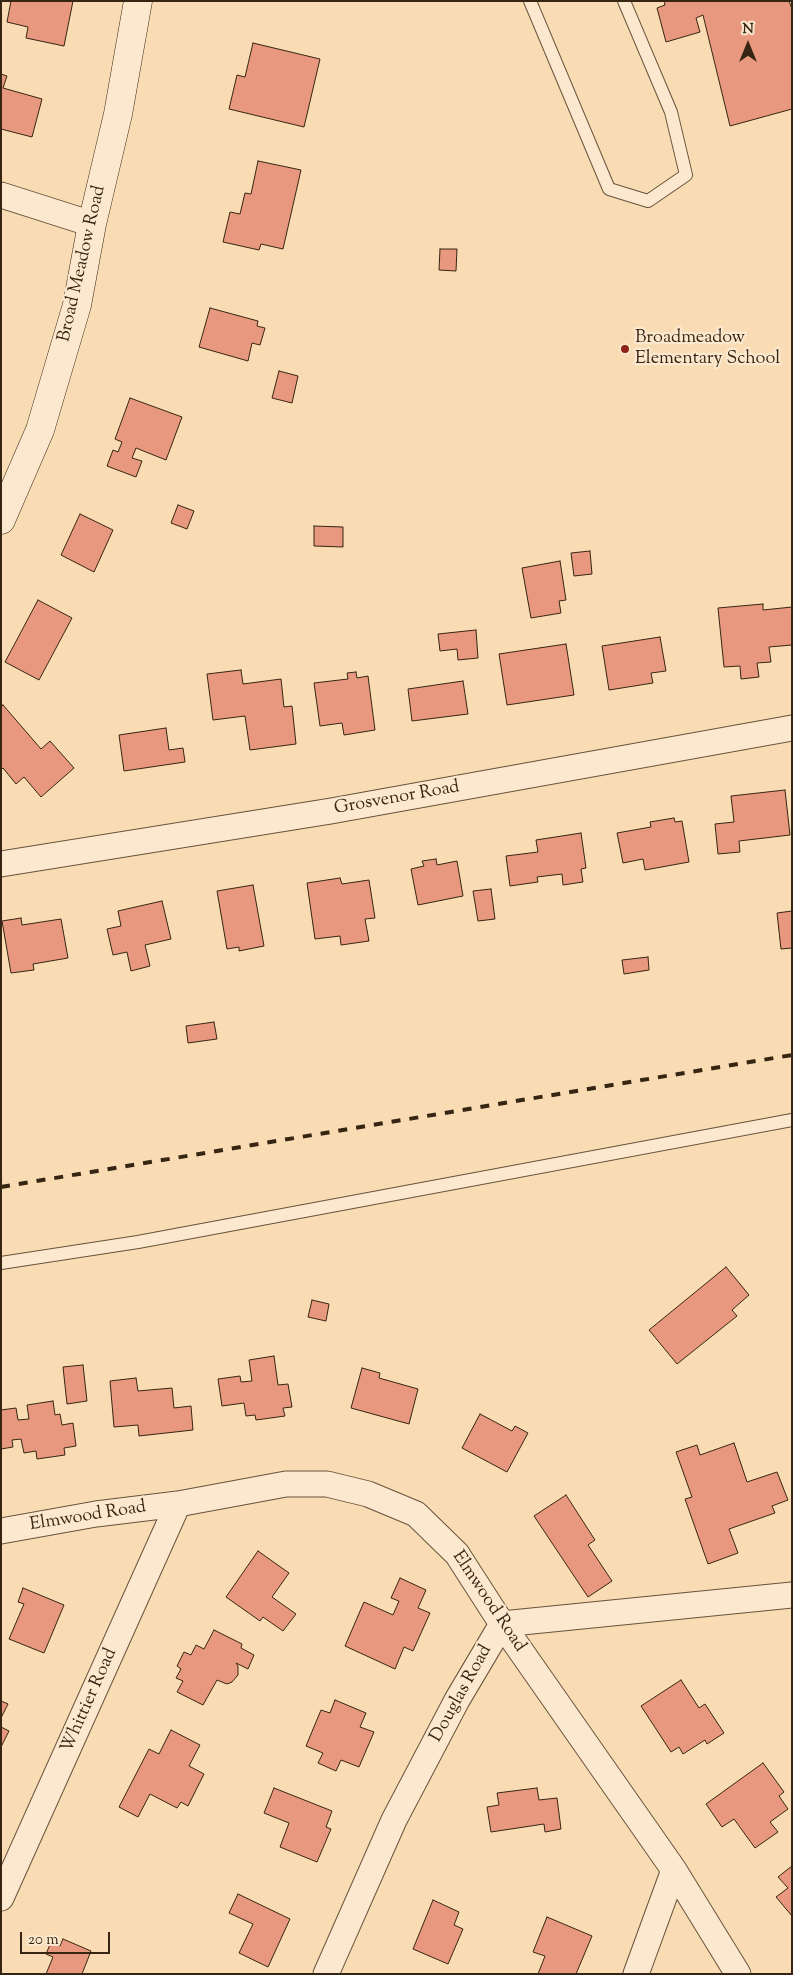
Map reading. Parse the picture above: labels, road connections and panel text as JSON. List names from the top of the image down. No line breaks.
{"streets":{"street":["Broad Meadow Road","Grosvenor Road","Elmwood Road","Douglas Road","Whittier Road"]},"crossings":[["Elmwood Road","Douglas Road"],["Elmwood Road","Whittier Road"]],"places":["Broadmeadow Elementary School"],"scale_bar":"20 m","north":"top"}
